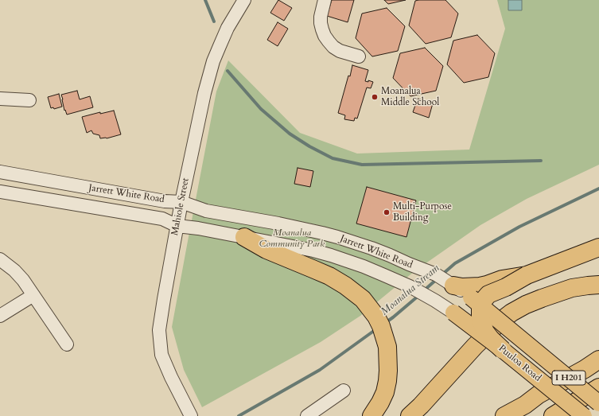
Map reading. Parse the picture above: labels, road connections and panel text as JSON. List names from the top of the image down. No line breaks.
{"streets":{"highway":["I H201"],"main road":["Jarrett White Road","Puuloa Road"],"street":["Mahiole Street"]},"crossings":[["Jarrett White Road","Mahiole Street"],["Jarrett White Road","Puuloa Road"]],"water":["Moanalua Stream"],"parks":["Moanalua Community Park"],"places":["Moanalua Middle School","Multi-Purpose Building"]}
